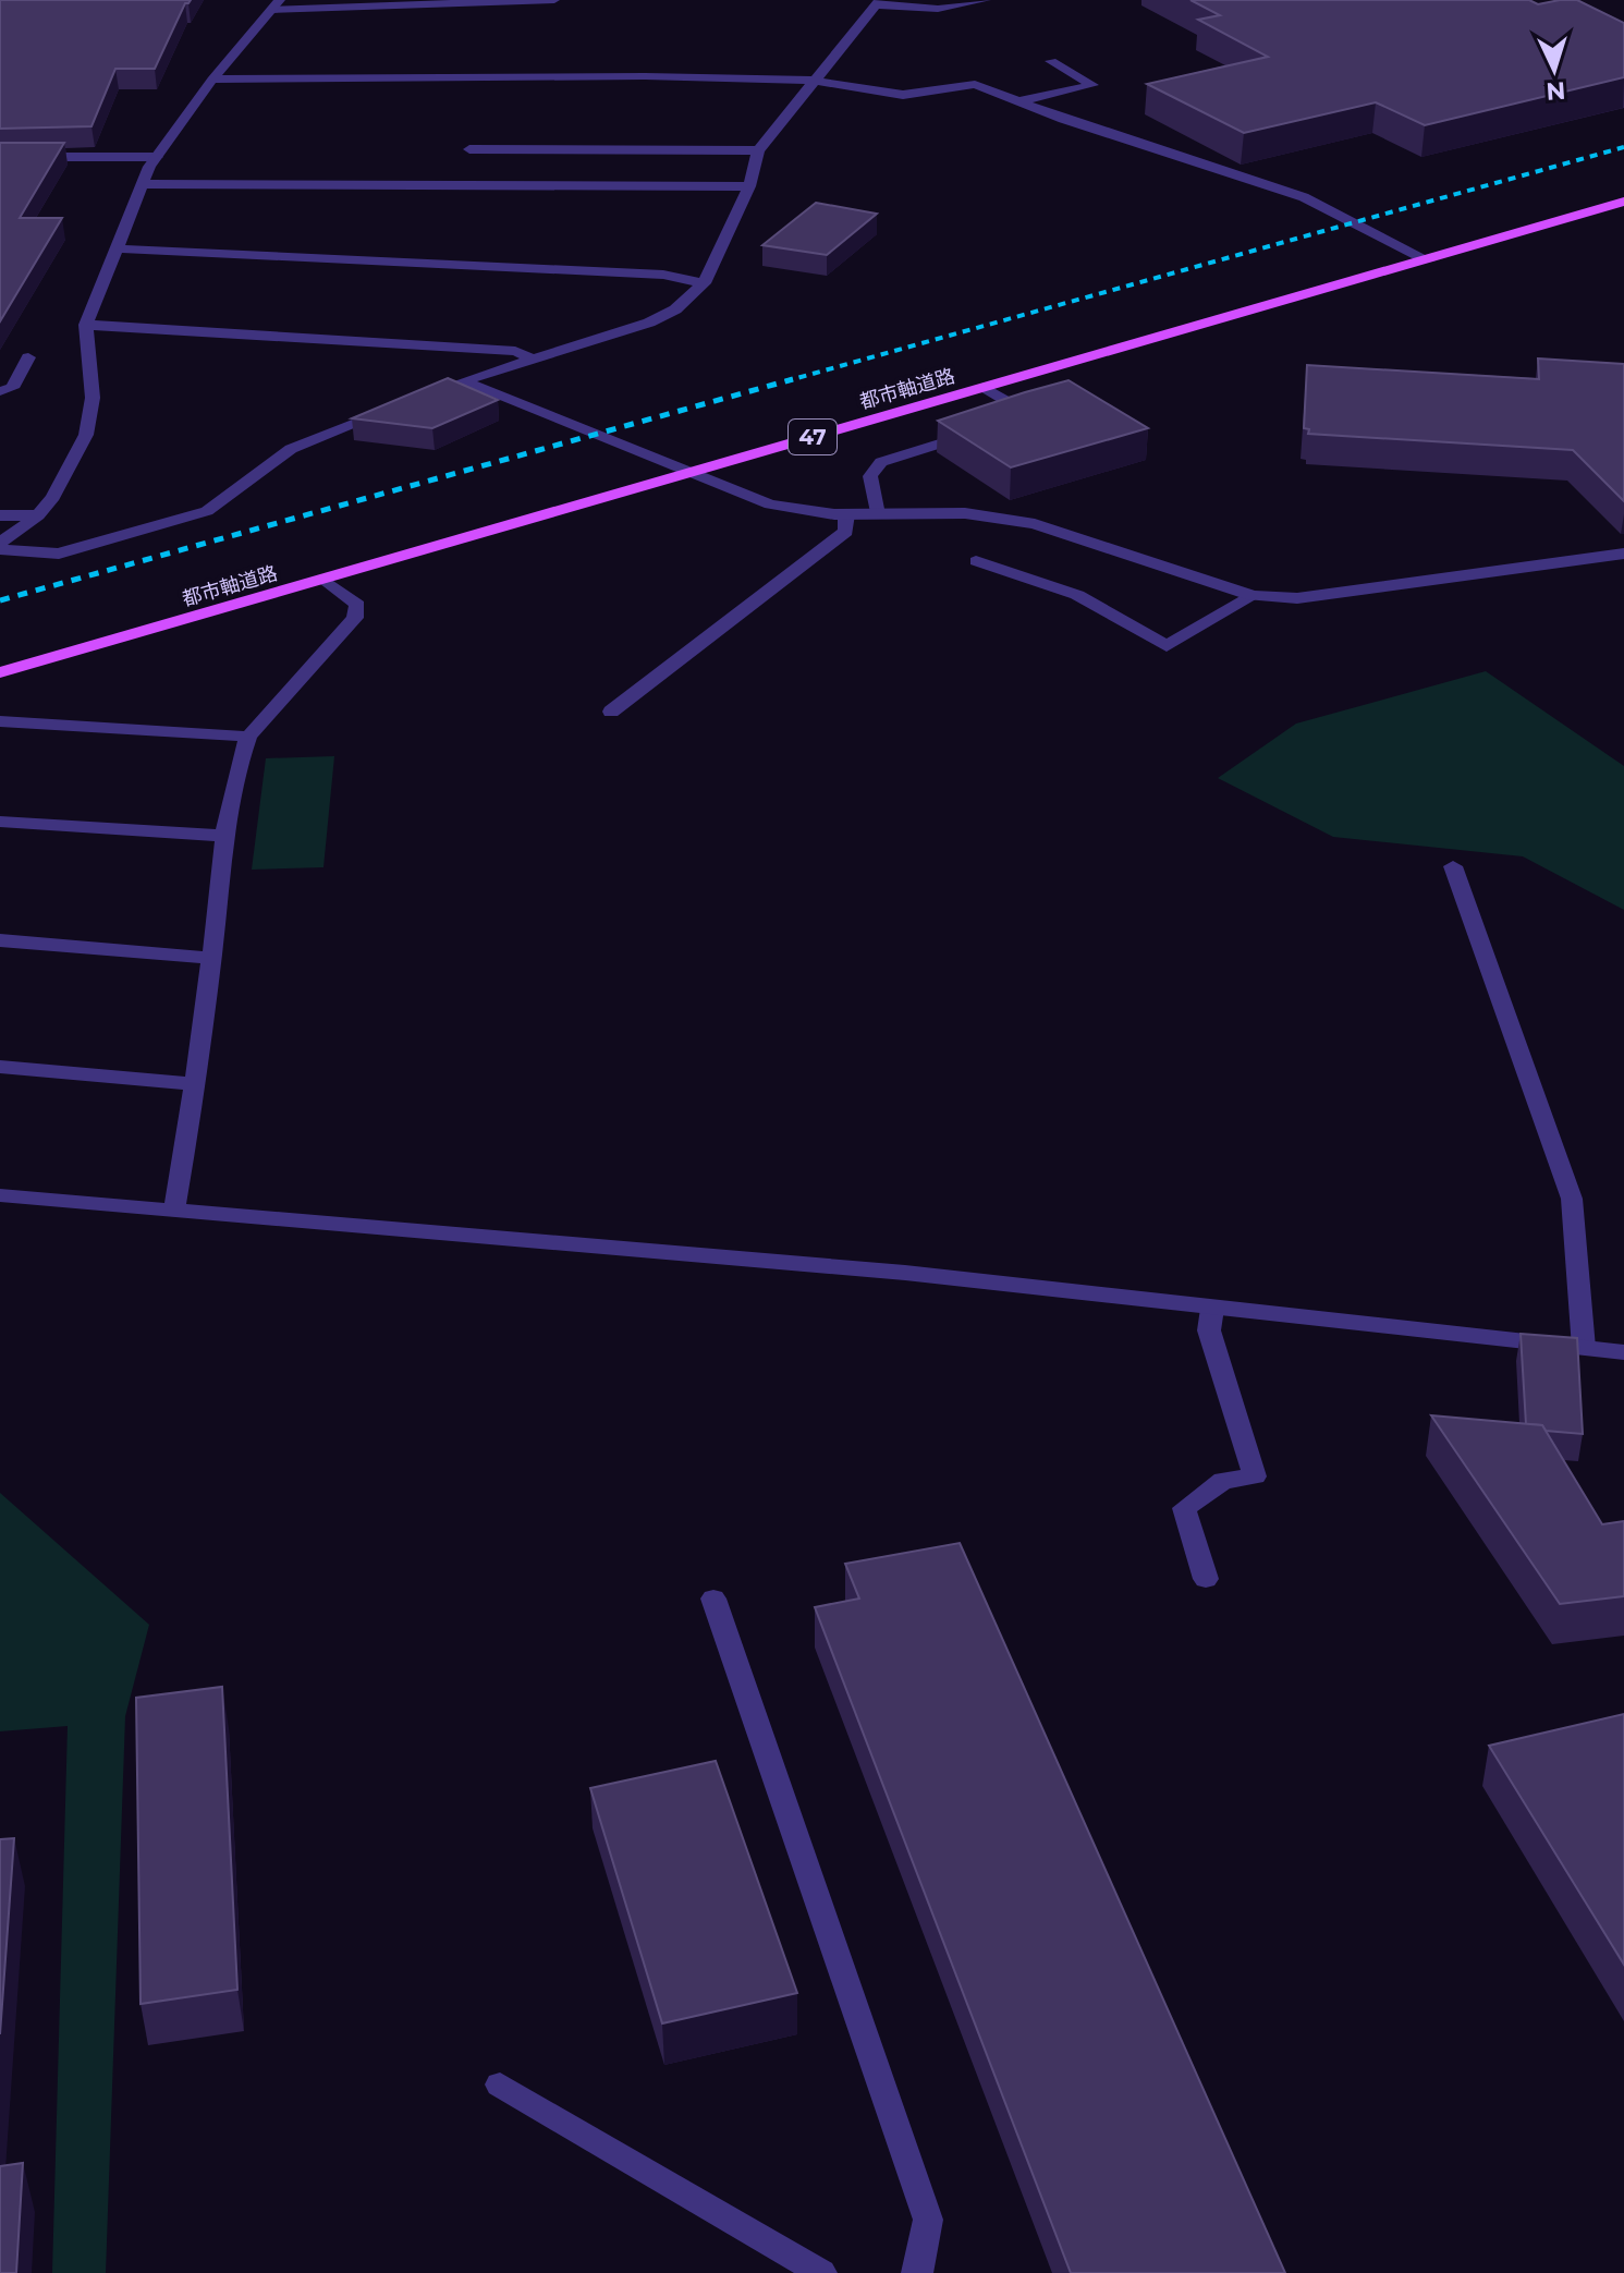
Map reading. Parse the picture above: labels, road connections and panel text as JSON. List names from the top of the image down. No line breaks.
{"streets":{"main road":["都市軸道路","47"]},"north":"bottom"}
